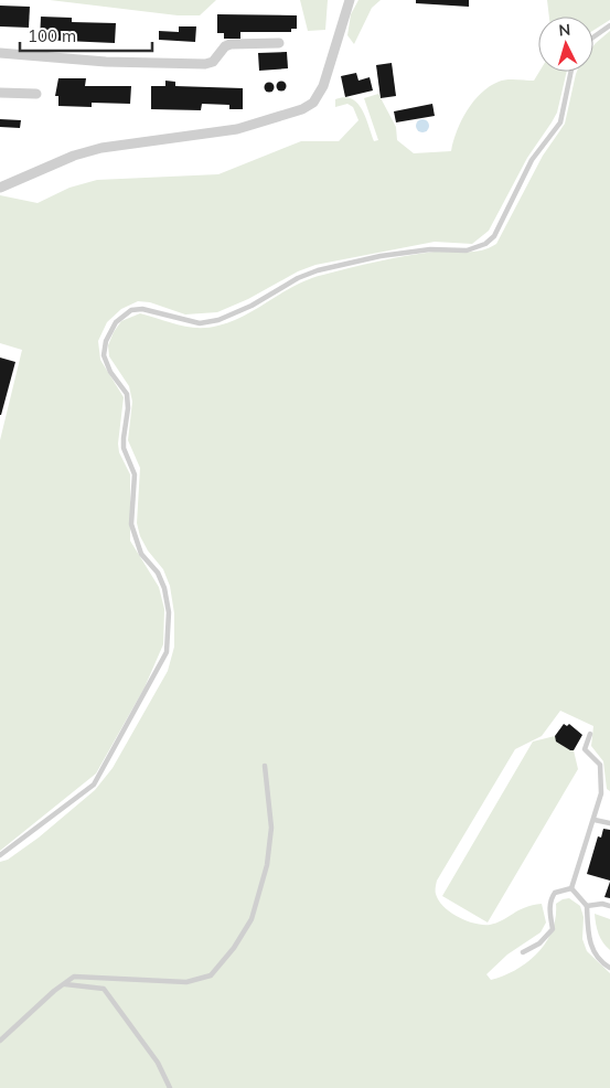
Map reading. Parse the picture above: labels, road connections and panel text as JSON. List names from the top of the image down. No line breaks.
{"scale_bar":"100 m","north":"top"}
